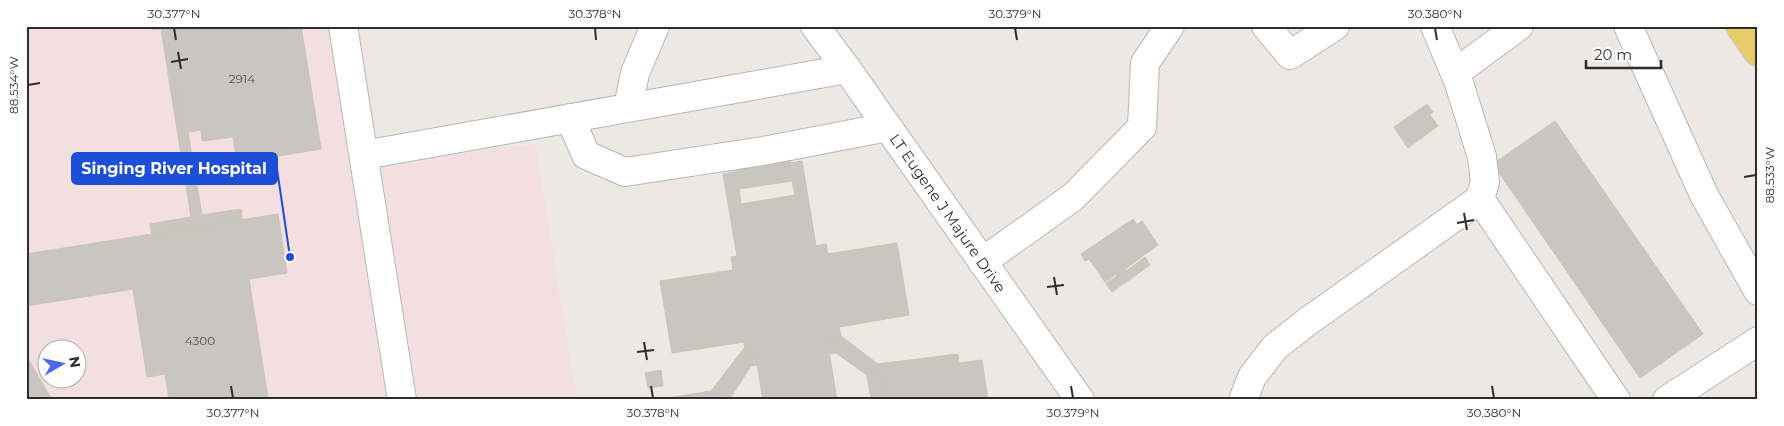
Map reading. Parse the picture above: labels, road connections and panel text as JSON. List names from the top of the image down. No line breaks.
{"streets":{"street":["LT Eugene J Majure Drive"]},"places":["Singing River Hospital"],"house_numbers":["2914","4300"],"scale_bar":"20 m","north":"right","coordinates":["30.377°N","30.378°N","30.379°N","30.380°N","88.534°W","88.533°W"]}
